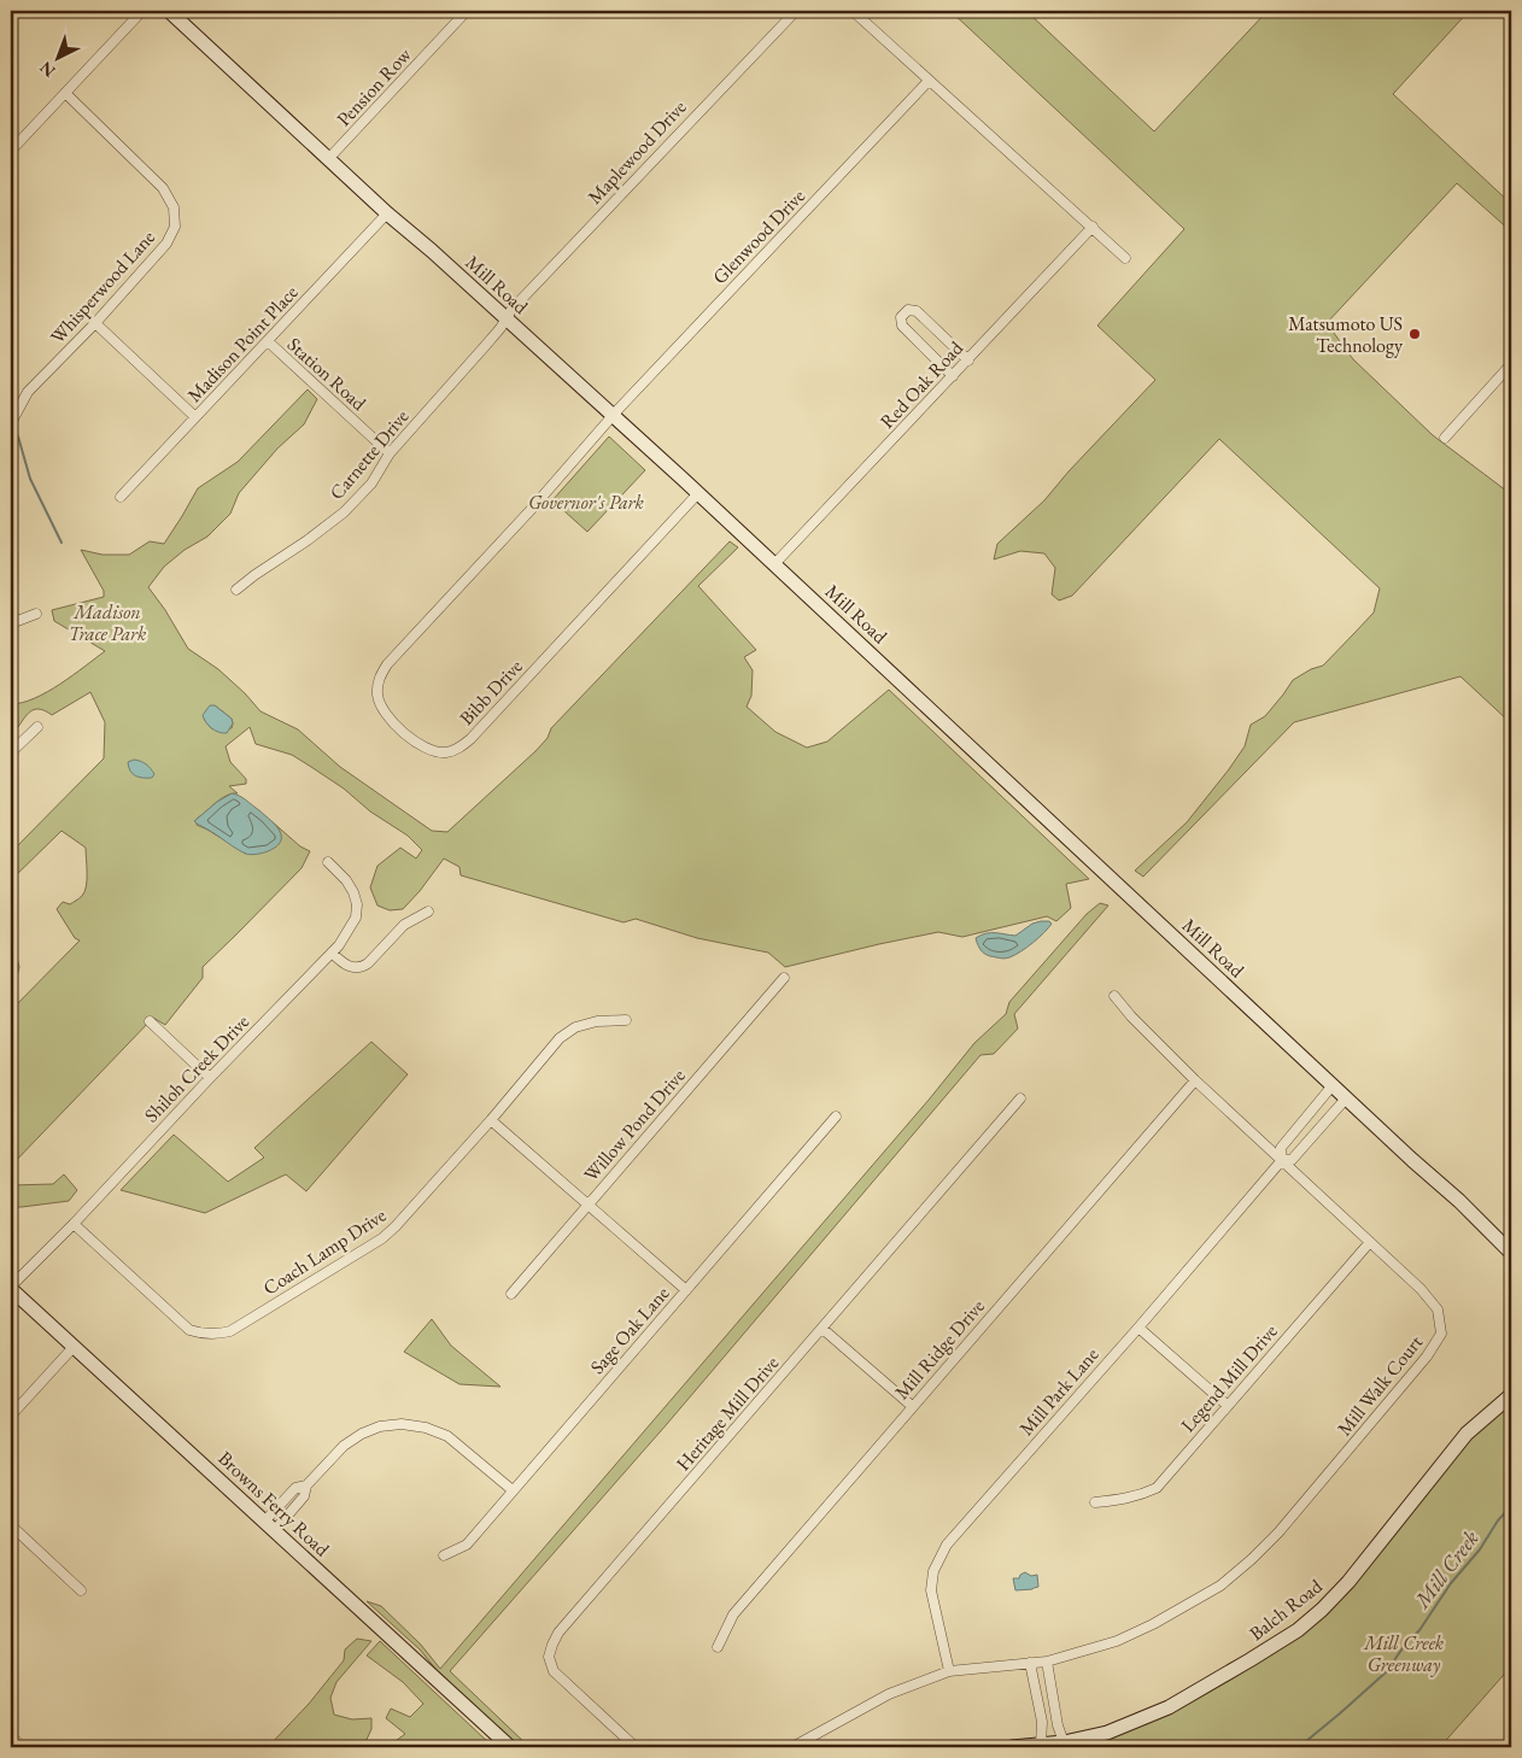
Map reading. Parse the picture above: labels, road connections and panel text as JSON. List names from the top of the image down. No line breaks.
{"streets":{"street":["Pension Row","Maplewood Drive","Glenwood Drive","Mill Road","Whisperwood Lane","Madison Point Place","Station Road","Red Oak Road","Carnette Drive","Bibb Drive","Shiloh Creek Drive","Willow Pond Drive","Coach Lamp Drive","Sage Oak Lane","Mill Ridge Drive","Legend Mill Drive","Mill Walk Court","Mill Park Lane","Heritage Mill Drive","Browns Ferry Road","Balch Road"]},"crossings":[["Pension Row","Mill Road"],["Maplewood Drive","Mill Road"],["Maplewood Drive","Carnette Drive"],["Glenwood Drive","Mill Road"],["Glenwood Drive","Bibb Drive"],["Mill Road","Madison Point Place"],["Mill Road","Red Oak Road"],["Mill Road","Carnette Drive"],["Mill Road","Bibb Drive"],["Mill Road","Mill Park Lane"],["Madison Point Place","Station Road"],["Station Road","Carnette Drive"],["Shiloh Creek Drive","Coach Lamp Drive"],["Shiloh Creek Drive","Browns Ferry Road"],["Mill Ridge Drive","Mill Walk Court"],["Legend Mill Drive","Mill Walk Court"],["Mill Walk Court","Mill Park Lane"]],"water":["Mill Creek"],"parks":["Governor's Park","Madison Trace Park","Mill Creek Greenway"],"places":["Matsumoto US Technology"],"north":"bottom left"}
